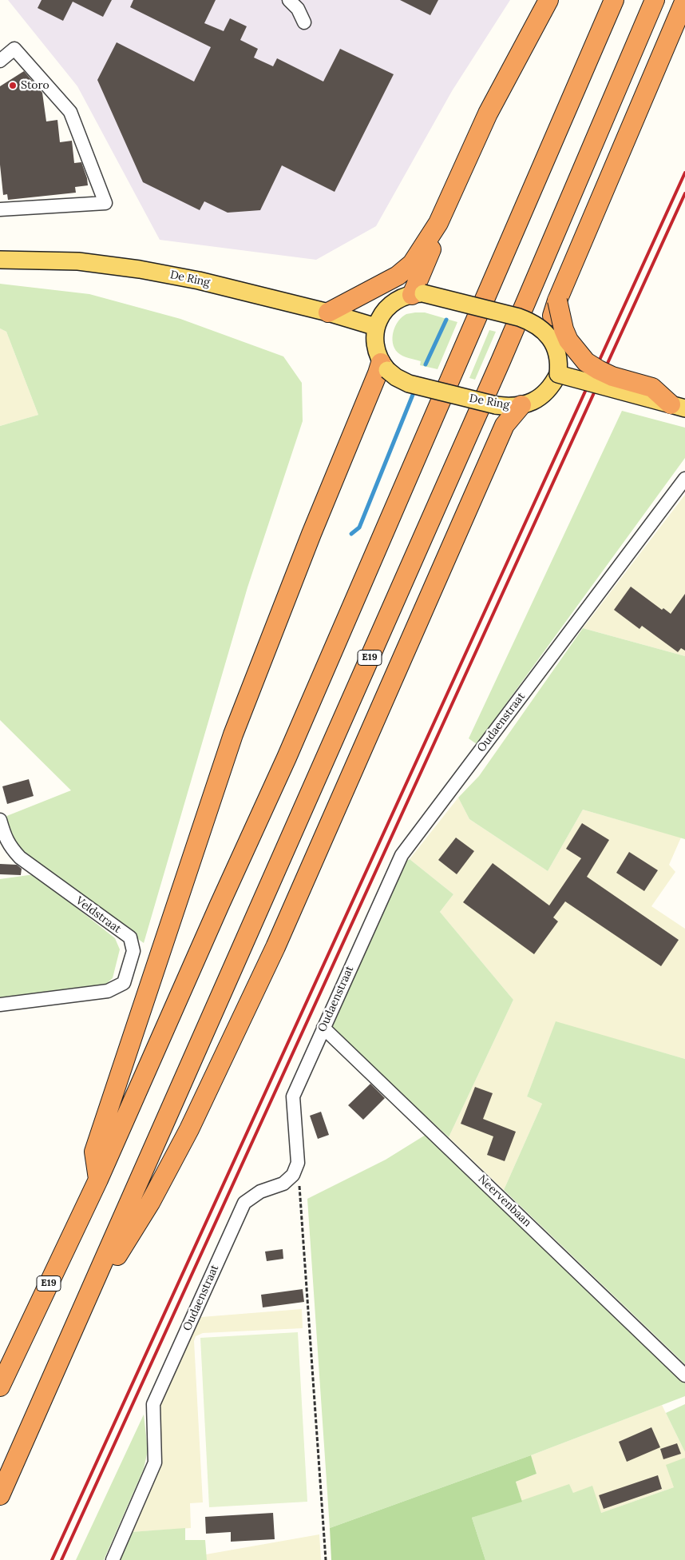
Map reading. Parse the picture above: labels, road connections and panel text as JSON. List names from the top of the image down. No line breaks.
{"streets":{"highway":["E19"],"main road":["De Ring"],"street":["Oudaenstraat","Veldstraat","Neervenbaan"]},"crossings":[["Oudaenstraat","Neervenbaan"]],"places":["Storo"]}
